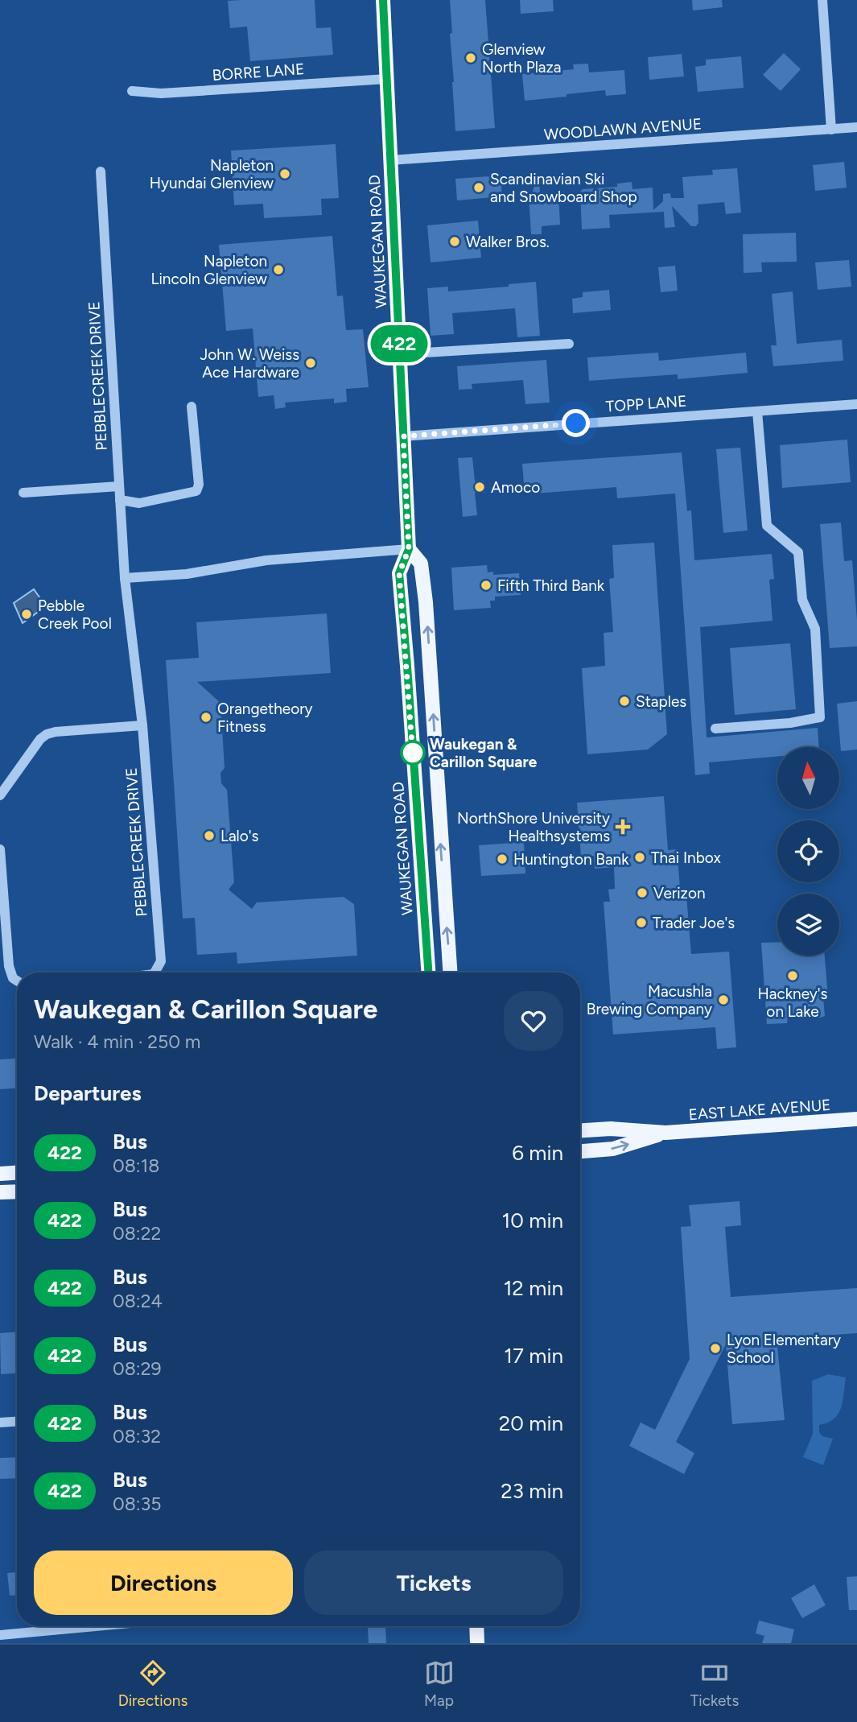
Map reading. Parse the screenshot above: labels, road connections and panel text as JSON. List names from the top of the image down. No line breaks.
{"streets":{"main road":["WAUKEGAN ROAD","EAST LAKE AVENUE"],"street":["BORRE LANE","WOODLAWN AVENUE","PEBBLECREEK DRIVE","TOPP LANE"]},"crossings":[["BORRE LANE","WAUKEGAN ROAD"],["WOODLAWN AVENUE","WAUKEGAN ROAD"],["WAUKEGAN ROAD","TOPP LANE"]],"places":{"other":["Glenview North Plaza","Napleton Hyundai Glenview","Scandinavian Ski and Snowboard Shop","Walker Bros.","Napleton Lincoln Glenview","John W. Weiss Ace Hardware","Amoco","Fifth Third Bank","Pebble Creek Pool","Staples","Orangetheory Fitness","Waukegan & Carillon Square","Lalo's","Thai Inbox","Huntington Bank","Verizon","Trader Joe's","Hackney's on Lake","Macushla Brewing Company","Lyon Elementary School"],"health":["NorthShore University Healthsystems"]},"lines":["bus line 422"],"north":"top","page":{"on_map":"422","heading":[["Waukegan & Carillon Square","Walk · 4 min · 250 m"],"Departures"],"list":[{"mark":"422","name":"Bus","note":"08:18","value":"6 min"},{"mark":"422","name":"Bus","note":"08:22","value":"10 min"},{"mark":"422","name":"Bus","note":"08:24","value":"12 min"},{"mark":"422","name":"Bus","note":"08:29","value":"17 min"},{"mark":"422","name":"Bus","note":"08:32","value":"20 min"},{"mark":"422","name":"Bus","note":"08:35","value":"23 min"}],"buttons":["Directions","Tickets"],"tabs":["Directions","Map","Tickets"]}}
